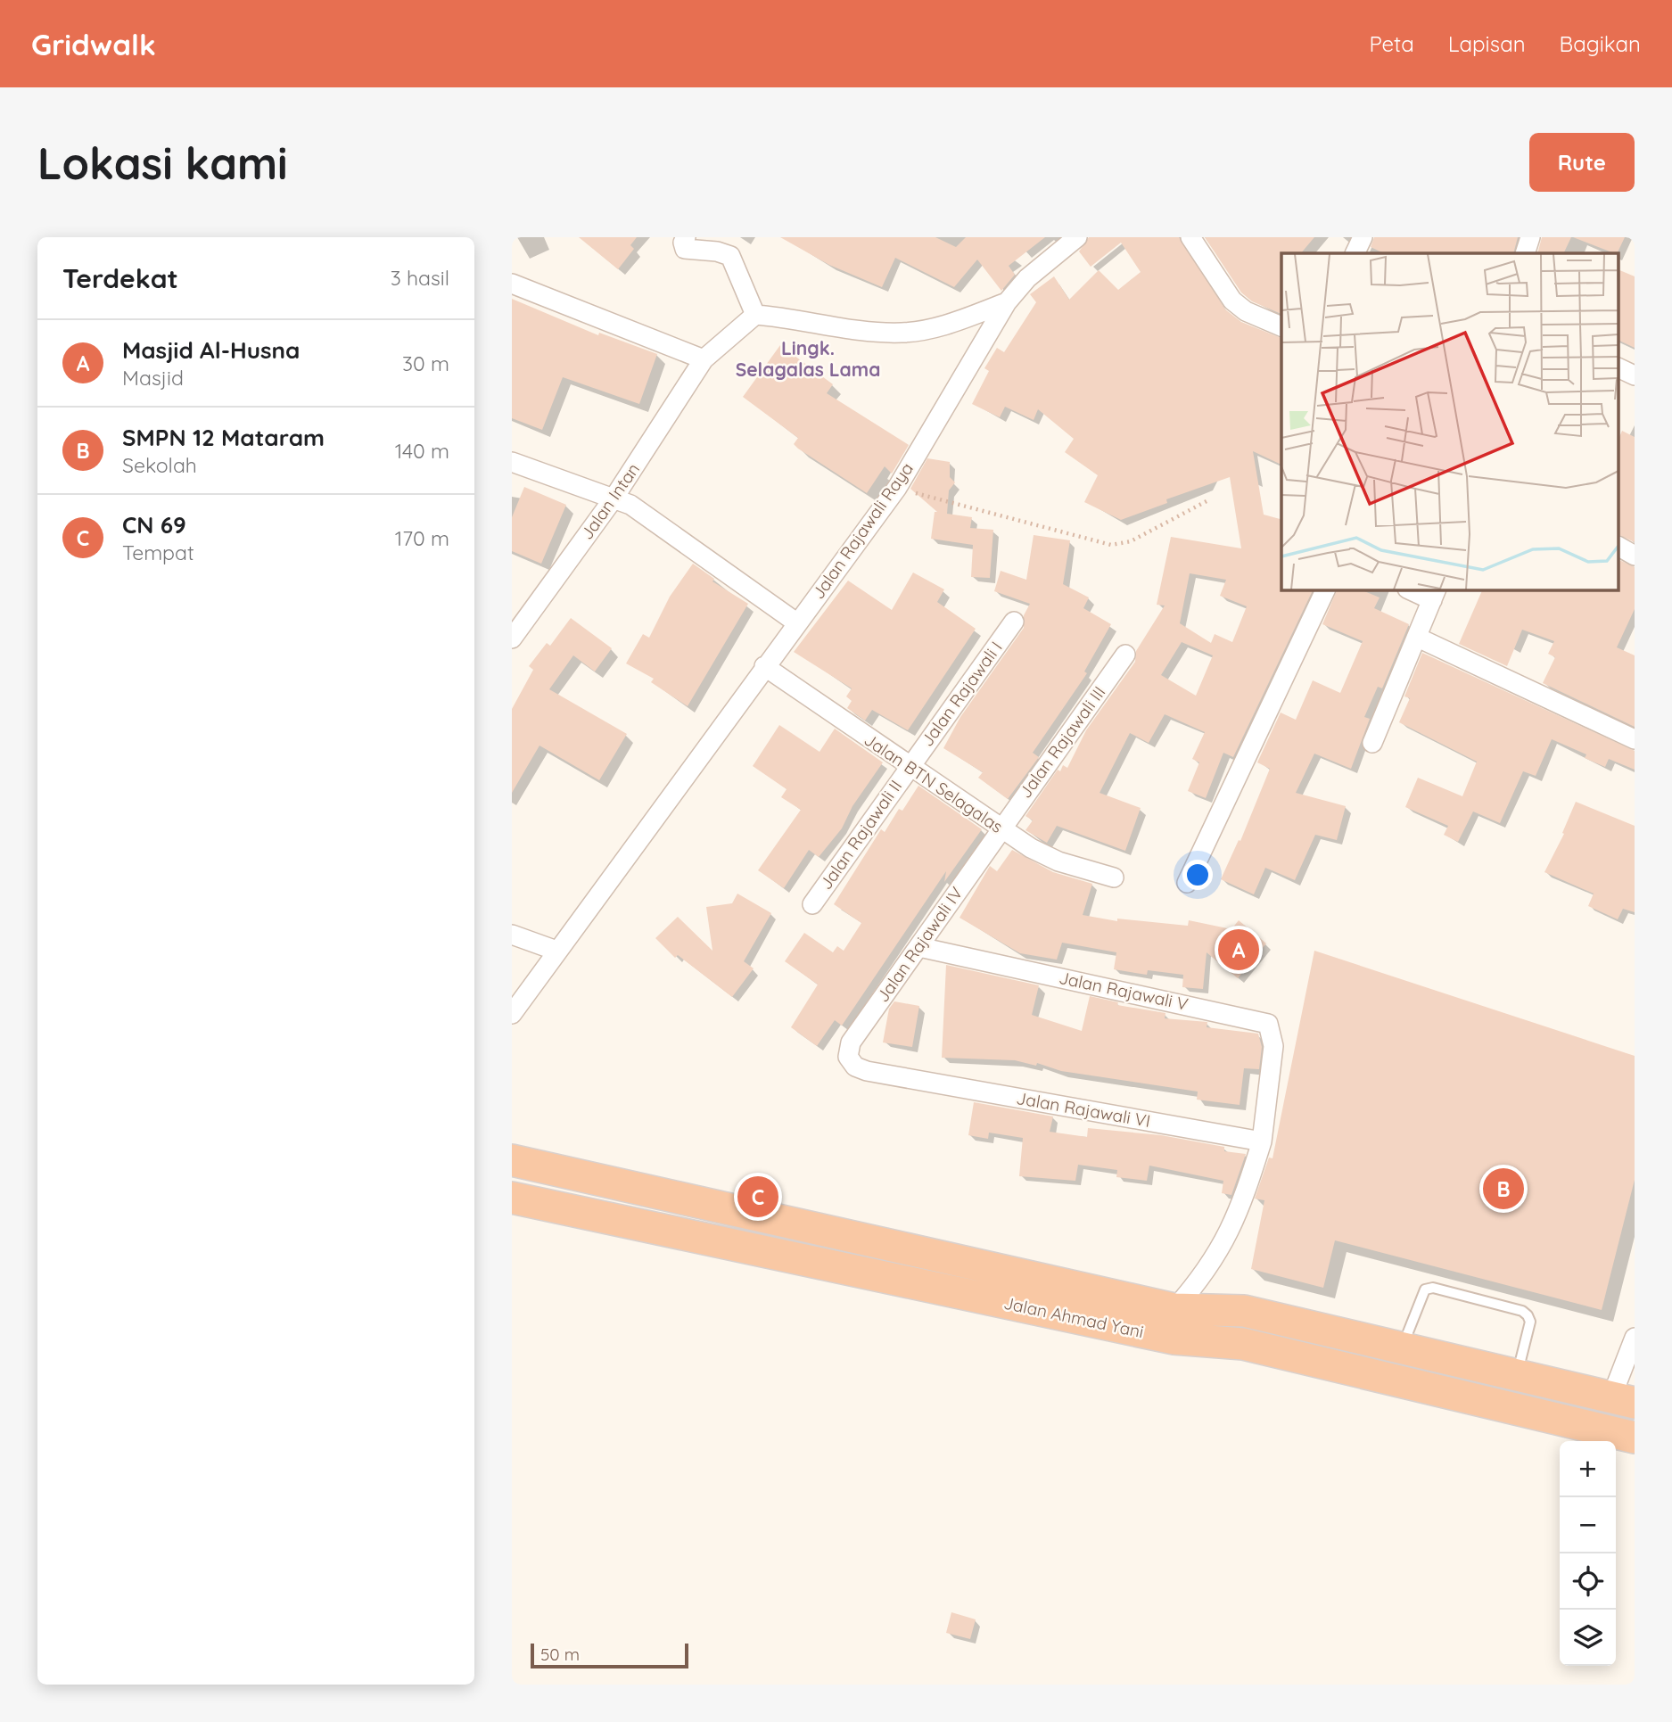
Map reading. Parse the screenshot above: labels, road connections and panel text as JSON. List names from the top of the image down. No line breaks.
{"streets":{"highway":["Jalan Ahmad Yani"],"street":["Jalan Intan","Jalan Rajawali Raya","Jalan Rajawali I","Jalan Rajawali III","Jalan BTN Selagalas","Jalan Rajawali II","Jalan Rajawali IV","Jalan Rajawali V","Jalan Rajawali VI"]},"crossings":[["Jalan Rajawali Raya","Jalan BTN Selagalas"],["Jalan Rajawali I","Jalan BTN Selagalas"],["Jalan Rajawali I","Jalan Rajawali II"],["Jalan Rajawali III","Jalan BTN Selagalas"],["Jalan Rajawali III","Jalan Rajawali IV"],["Jalan BTN Selagalas","Jalan Rajawali II"],["Jalan BTN Selagalas","Jalan Rajawali IV"],["Jalan Rajawali IV","Jalan Rajawali V"],["Jalan Rajawali IV","Jalan Rajawali VI"],["Jalan Rajawali V","Jalan Rajawali VI"]],"districts":["Lingk. Selagalas Lama"],"scale_bar":"50 m","page":{"header":"Gridwalk","nav":["Peta","Lapisan","Bagikan"],"buttons":"Rute","title":"Lokasi kami","heading":["Terdekat","3 hasil"],"list":[{"mark":"A","name":"Masjid Al-Husna","note":"Masjid","value":"30 m"},{"mark":"B","name":"SMPN 12 Mataram","note":"Sekolah","value":"140 m"},{"mark":"C","name":"CN 69","note":"Tempat","value":"170 m"}],"pins":["A","B","C"],"map_buttons":["+","−"],"scale":"50 m"}}
